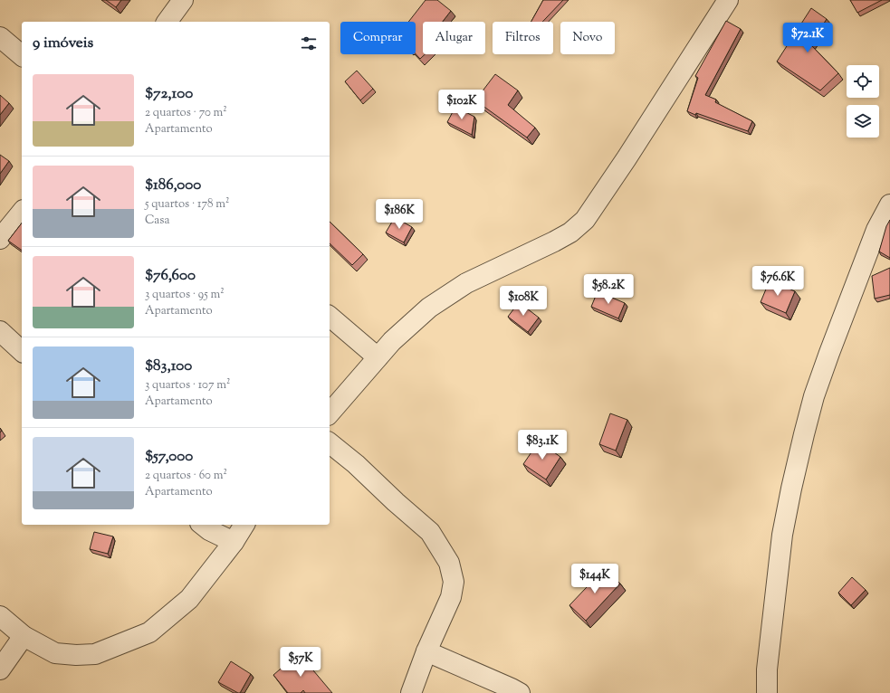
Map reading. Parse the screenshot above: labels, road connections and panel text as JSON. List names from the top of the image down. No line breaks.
{"page":{"chip":["Comprar","Alugar","Filtros","Novo"],"heading":"9 imóveis","price":["$72.1K","$102K","$186K","$76.6K","$58.2K","$108K","$83.1K","$144K","$57K"],"list":[{"name":"$72,100","note":"2 quartos · 70 m² · Apartamento"},{"name":"$186,000","note":"5 quartos · 178 m² · Casa"},{"name":"$76,600","note":"3 quartos · 95 m² · Apartamento"},{"name":"$83,100","note":"3 quartos · 107 m² · Apartamento"},{"name":"$57,000","note":"2 quartos · 60 m² · Apartamento"}]}}
